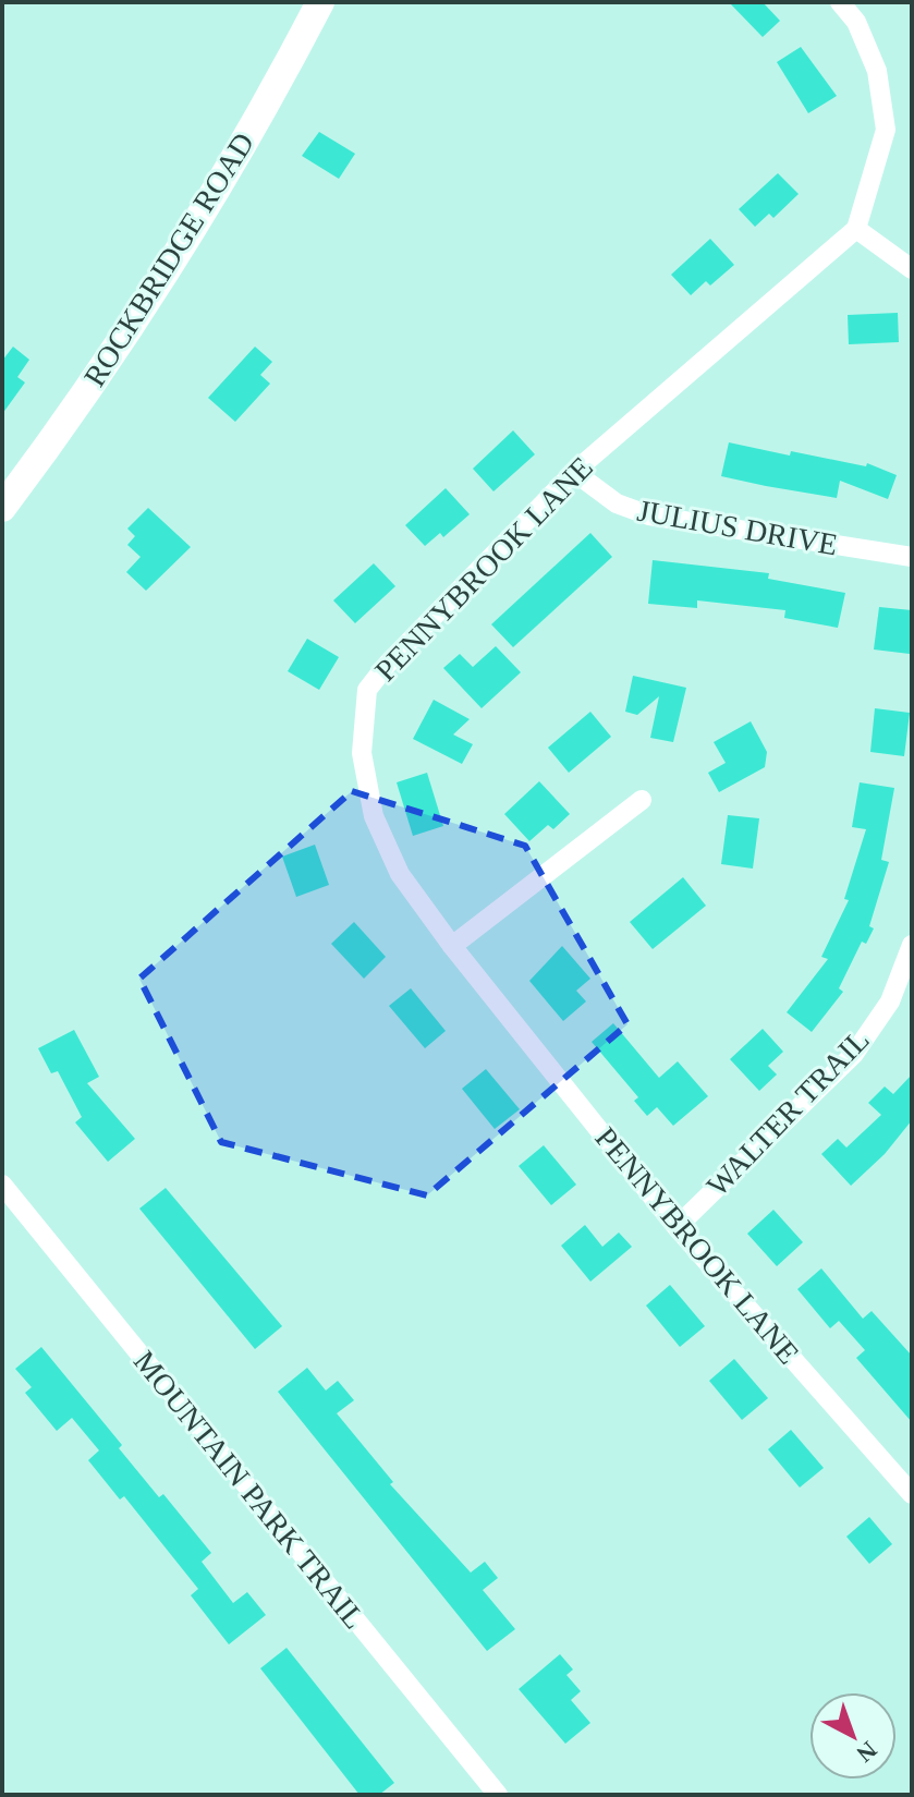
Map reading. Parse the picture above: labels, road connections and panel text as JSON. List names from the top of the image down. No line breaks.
{"streets":{"main road":["ROCKBRIDGE ROAD"],"street":["JULIUS DRIVE","PENNYBROOK LANE","WALTER TRAIL","MOUNTAIN PARK TRAIL"]},"crossings":[["JULIUS DRIVE","PENNYBROOK LANE"],["PENNYBROOK LANE","WALTER TRAIL"]],"north":"bottom right"}
